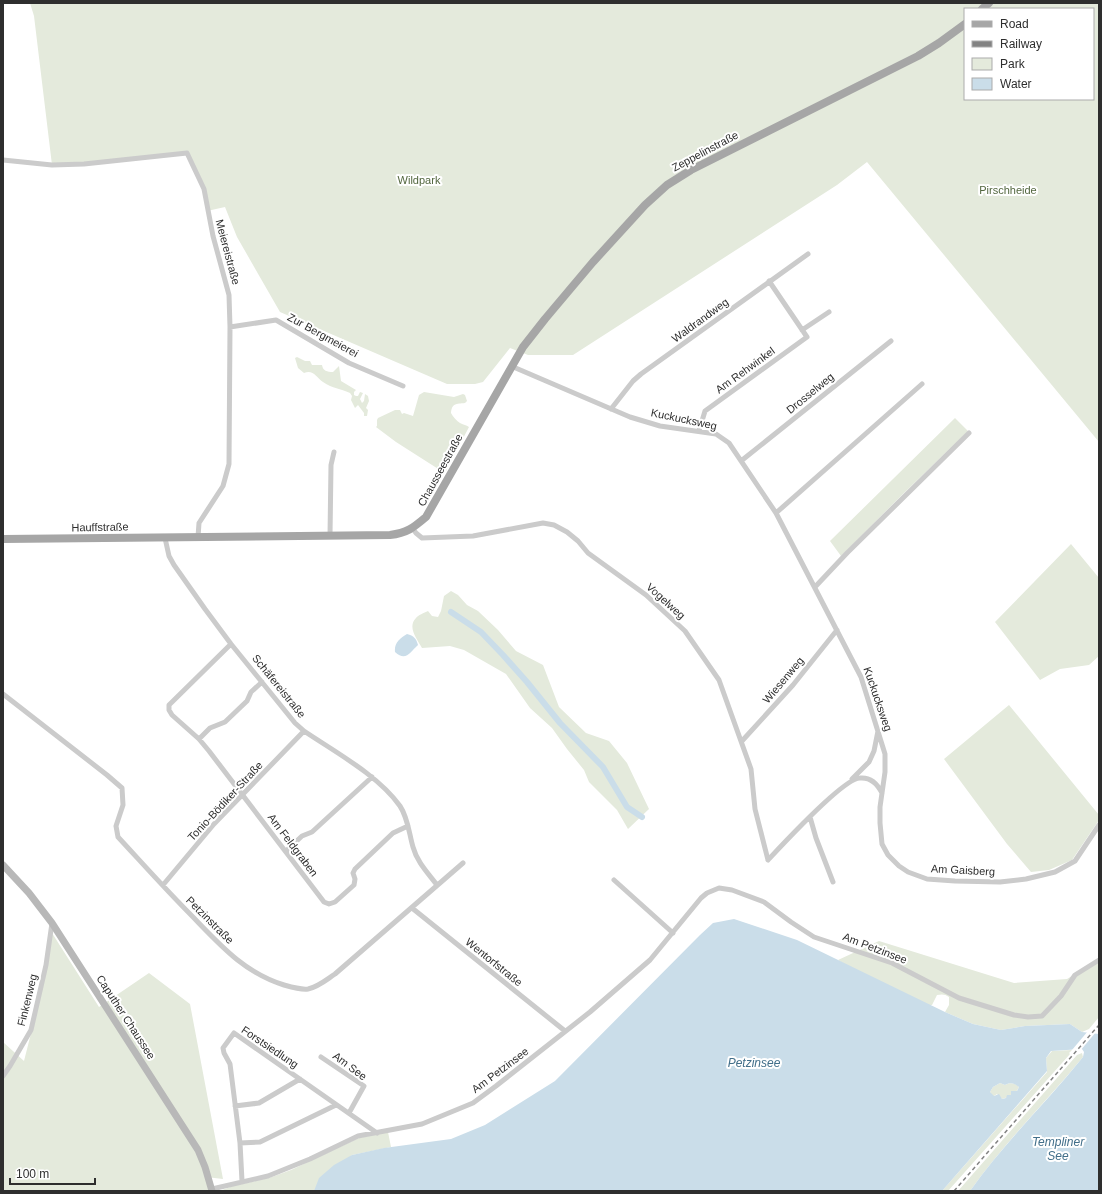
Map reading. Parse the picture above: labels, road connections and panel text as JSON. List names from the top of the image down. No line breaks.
{"streets":{"main road":["Zeppelinstraße","Chausseestraße","Hauffstraße"],"street":["Meiereistraße","Waldrandweg","Zur Bergmeierei","Am Rehwinkel","Drosselweg","Kuckucksweg","Vogelweg","Wiesenweg","Schäfereistraße","Tonio-Bödiker-Straße","Am Feldgraben","Am Gaisberg","Petzinstraße","Am Petzinsee","Wentorfstraße","Finkenweg","Caputher Chaussee","Forstsiedlung","Am See"]},"crossings":[["Zeppelinstraße","Kuckucksweg"],["Zeppelinstraße","Chausseestraße"],["Meiereistraße","Zur Bergmeierei"],["Meiereistraße","Chausseestraße"],["Meiereistraße","Hauffstraße"],["Waldrandweg","Kuckucksweg"],["Am Rehwinkel","Kuckucksweg"],["Drosselweg","Kuckucksweg"],["Kuckucksweg","Chausseestraße"],["Kuckucksweg","Wiesenweg"],["Kuckucksweg","Am Gaisberg"],["Chausseestraße","Hauffstraße"],["Chausseestraße","Vogelweg"],["Hauffstraße","Schäfereistraße"],["Vogelweg","Wiesenweg"],["Schäfereistraße","Tonio-Bödiker-Straße"],["Schäfereistraße","Am Feldgraben"],["Schäfereistraße","Petzinstraße"],["Tonio-Bödiker-Straße","Am Feldgraben"],["Tonio-Bödiker-Straße","Petzinstraße"],["Petzinstraße","Wentorfstraße"],["Am Petzinsee","Wentorfstraße"],["Am Petzinsee","Caputher Chaussee"],["Am Petzinsee","Forstsiedlung"],["Finkenweg","Caputher Chaussee"],["Forstsiedlung","Am See"]],"water":["Petzinsee","Templiner See"],"parks":["Wildpark","Pirschheide"],"legend":["Road","Railway","Park","Water"],"scale_bar":"100 m"}
